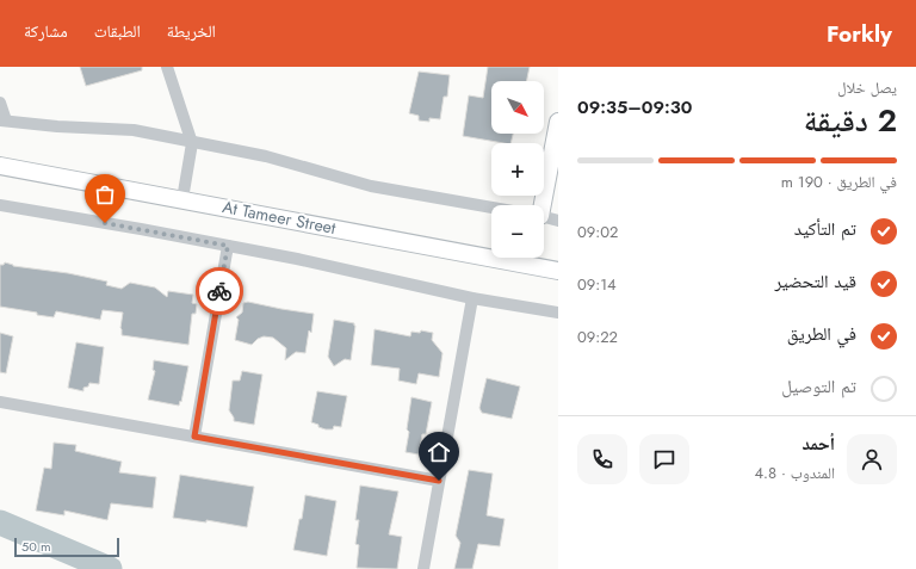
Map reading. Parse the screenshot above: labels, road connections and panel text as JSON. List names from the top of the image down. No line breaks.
{"streets":{"main road":["At Tameer Street"]},"scale_bar":"50 m","north":"bottom right","page":{"header":"Forkly","nav":["الخريطة","الطبقات","مشاركة"],"heading":["2 دقيقة","يصل خلال","09:30–09:35"],"panel":["أحمد","المندوب · 4.8"],"map_buttons":["+","−"],"bar":"في الطريق · 190 m","list":[["تم التأكيد","09:02"],["قيد التحضير","09:14"],["في الطريق","09:22"],"تم التوصيل"],"scale":"50 m"}}
